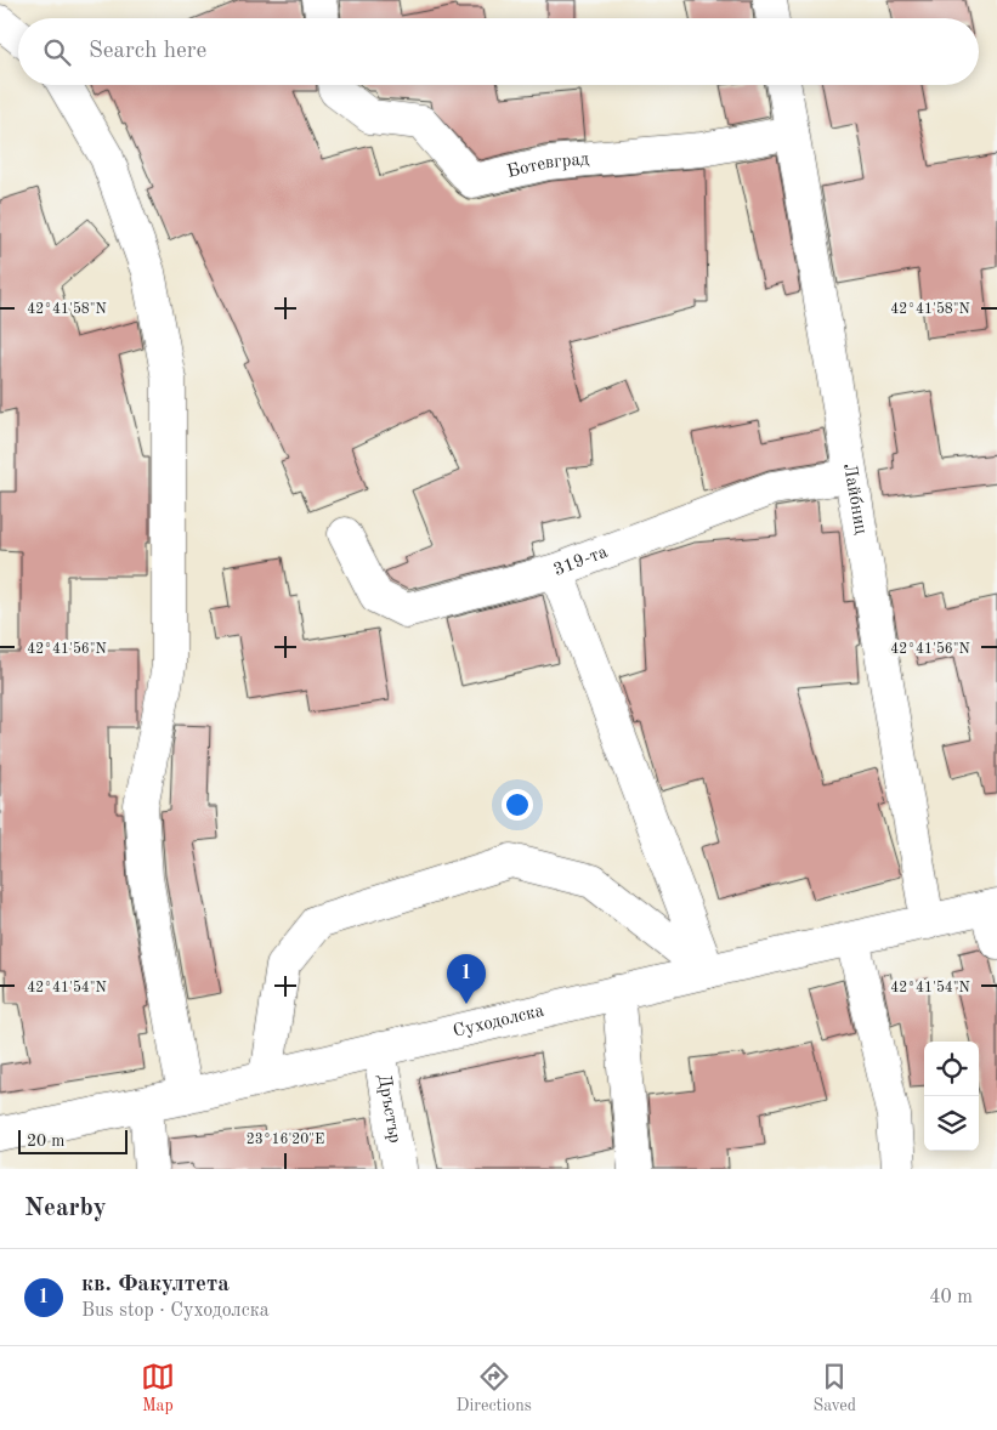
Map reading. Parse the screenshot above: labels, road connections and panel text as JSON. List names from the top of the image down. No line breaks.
{"streets":{"street":["Ботевград","Лайбниц","319-та","Суходолска","Дръстър"]},"crossings":[["Ботевград","Лайбниц"],["Лайбниц","319-та"],["Лайбниц","Суходолска"],["Суходолска","Дръстър"]],"scale_bar":"20 m","page":{"search":"Search here","pins":"1","scale":"20 m","heading":"Nearby","list":[{"mark":"1","name":"кв. Факултета","note":"Bus stop · Суходолска","value":"40 m"}],"nav":["Map","Directions","Saved"]},"coordinates":["42°41'58\"N","42°41'56\"N","42°41'54\"N","23°16'20\"E"]}
